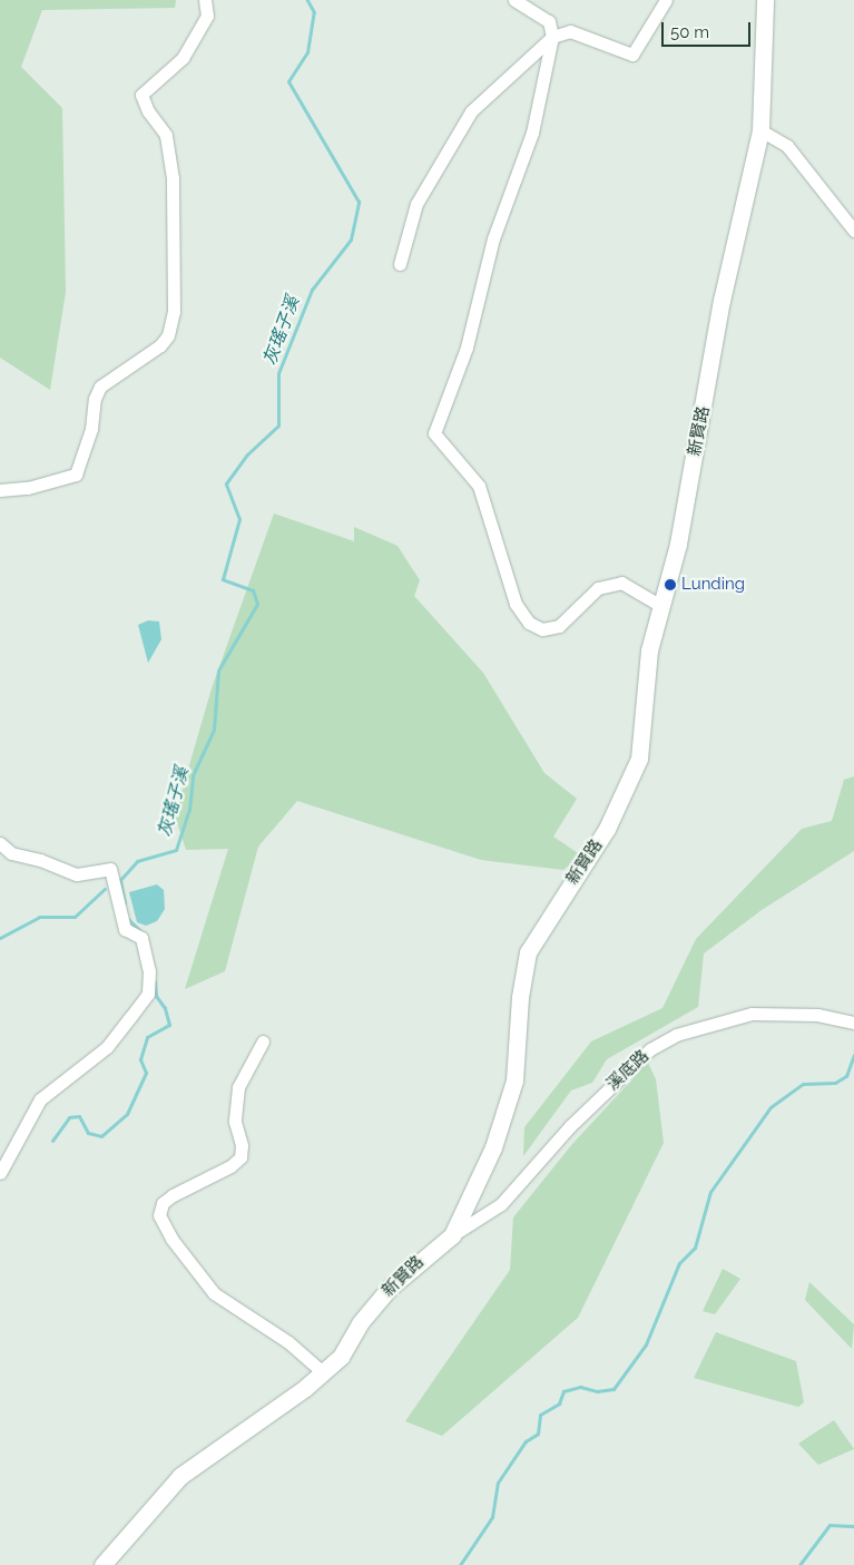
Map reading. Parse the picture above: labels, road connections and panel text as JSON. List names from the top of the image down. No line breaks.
{"streets":{"street":["新賢路","溪底路"]},"crossings":[["新賢路","溪底路"]],"water":["灰瑤子溪"],"places":["Lunding"],"scale_bar":"50 m"}
